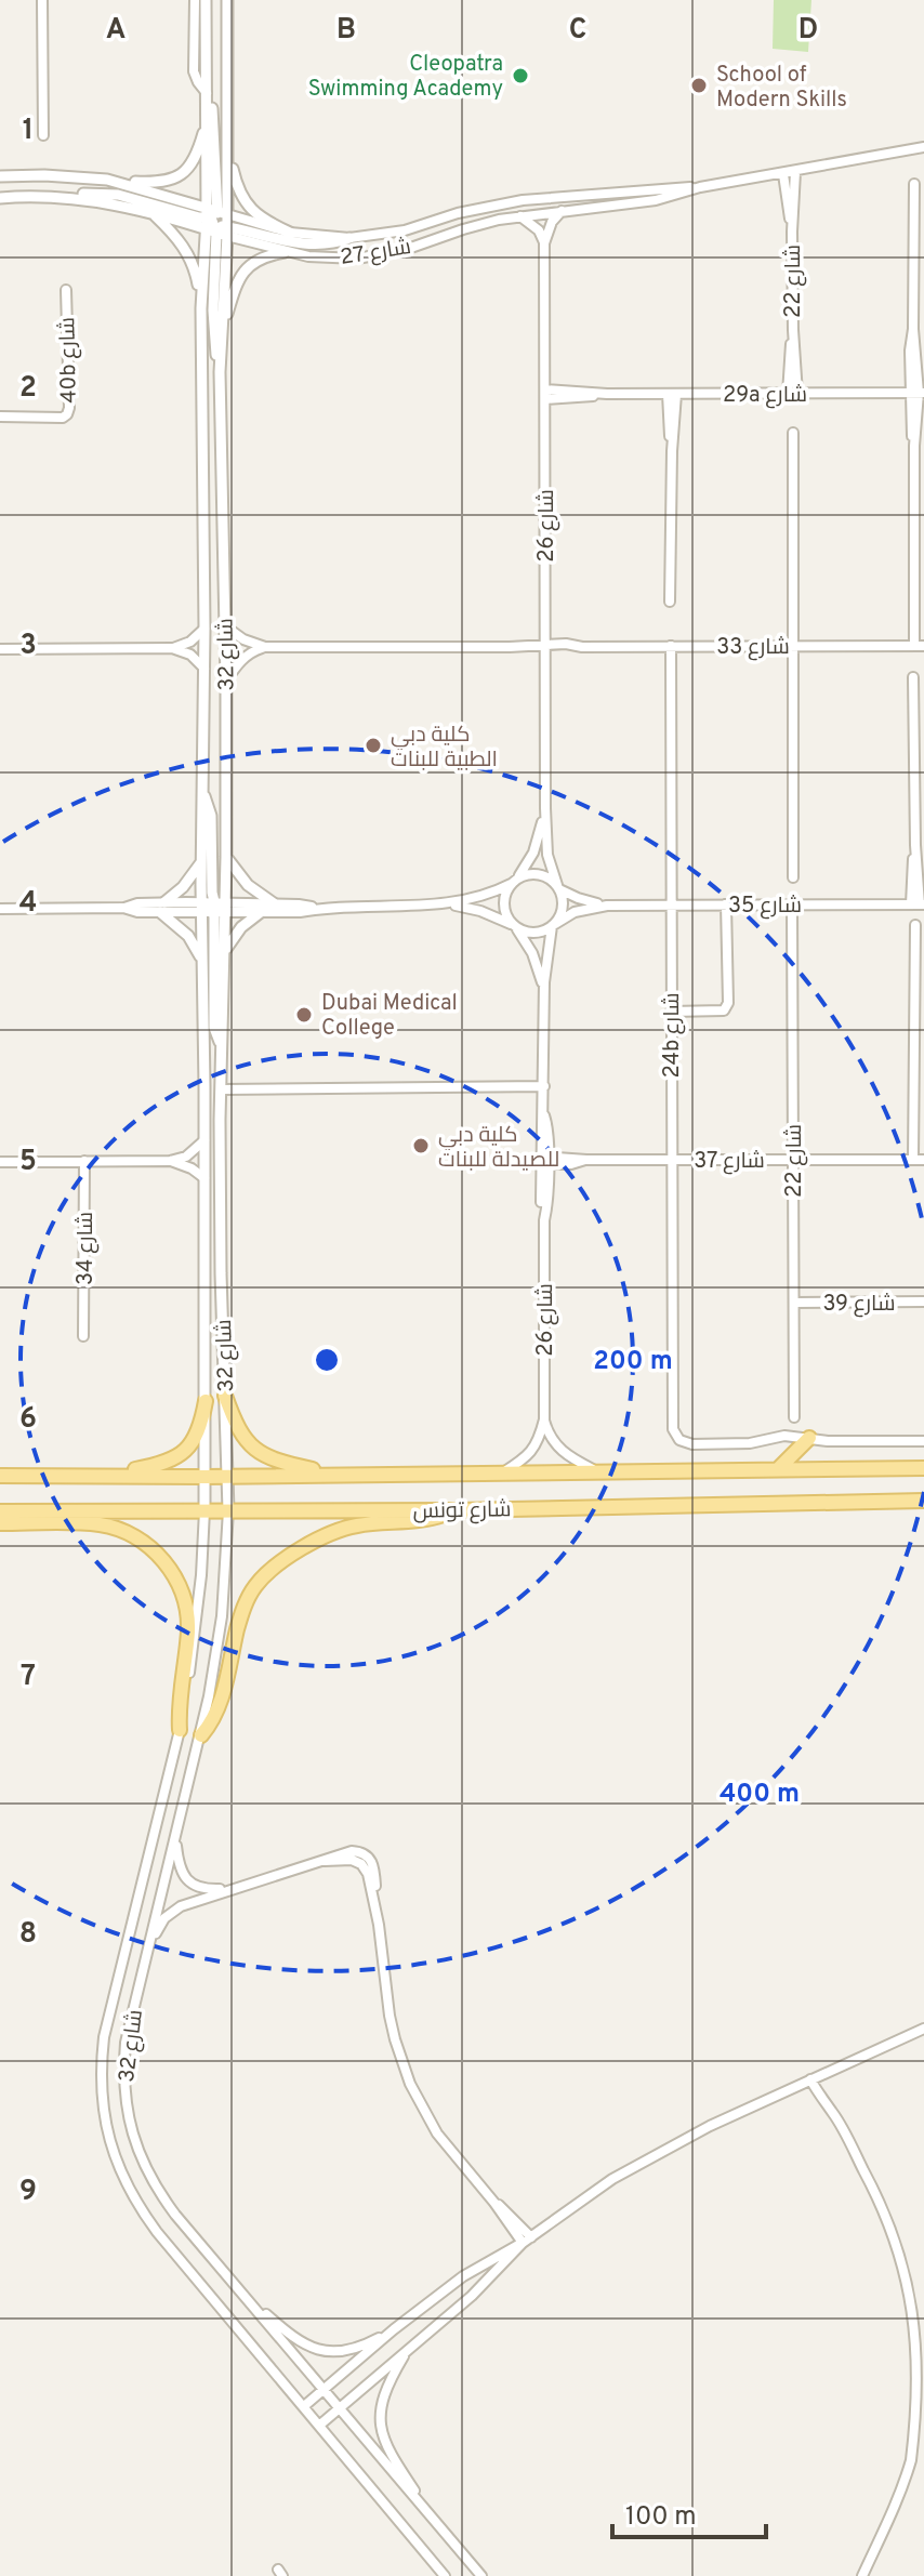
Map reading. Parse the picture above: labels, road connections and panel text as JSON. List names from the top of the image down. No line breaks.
{"streets":{"main road":["شارع تونس"],"street":["شارع 27","شارع 22","40b شارع","29a شارع","شارع 26","شارع 33","شارع 32","شارع 35","24b شارع","شارع 37","شارع 34","شارع 39"]},"crossings":[["شارع 27","شارع 22"],["شارع 27","شارع 26"],["شارع 27","شارع 32"],["شارع 22","29a شارع"],["شارع 22","شارع 35"],["شارع 22","شارع 37"],["شارع 22","شارع 39"],["29a شارع","شارع 26"],["شارع 26","شارع 33"],["شارع 26","شارع 35"],["شارع 26","شارع 37"],["شارع 26","شارع تونس"],["شارع 33","شارع 32"],["شارع 33","24b شارع"],["شارع 32","شارع تونس"],["شارع 35","24b شارع"],["24b شارع","شارع 37"]],"places":["Cleopatra Swimming Academy","School of Modern Skills","كلية دبي الطبية للبنات","Dubai Medical College","كلية دبي للصيدلة للبنات"],"scale_bar":"100 m","grid":{"columns":["A","B","C","D"],"rows":["1","2","3","4","5","6","7","8","9"]},"rings":["200 m","400 m"]}
